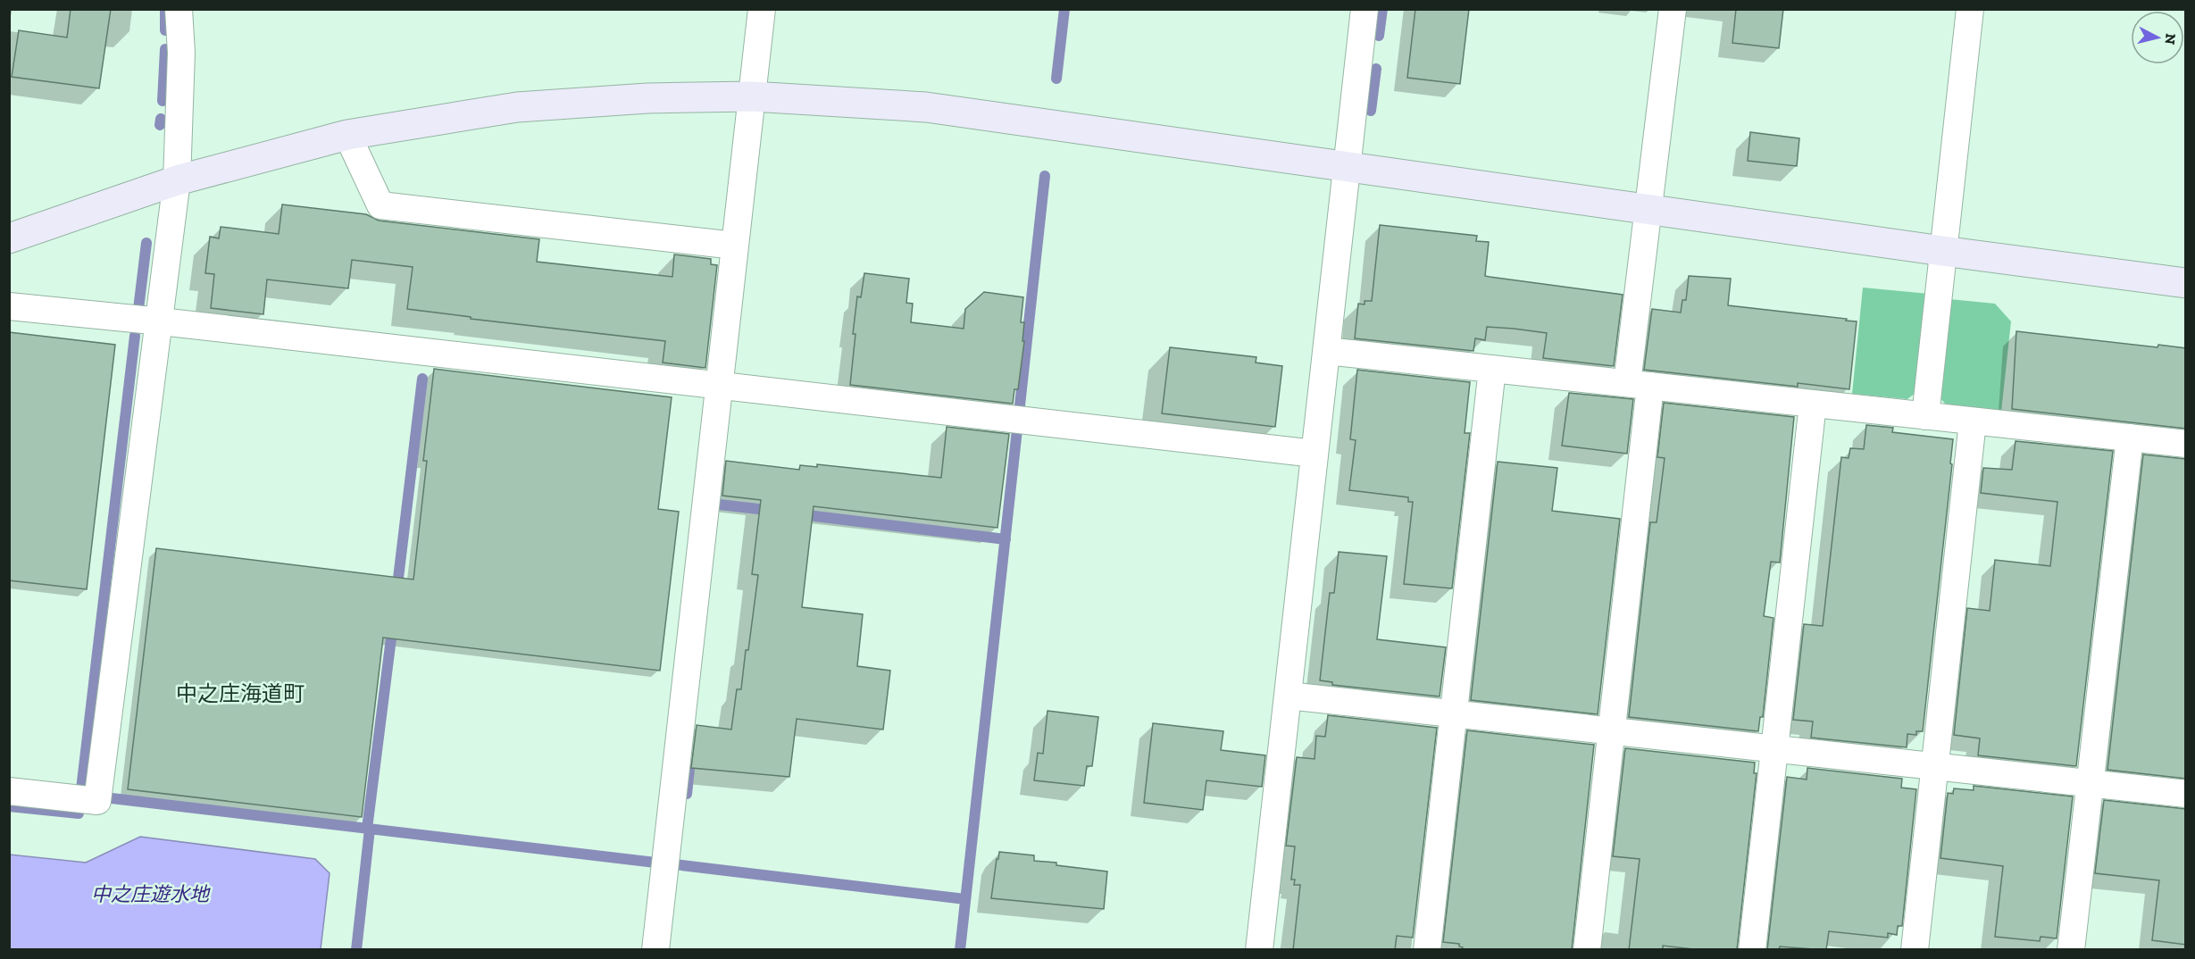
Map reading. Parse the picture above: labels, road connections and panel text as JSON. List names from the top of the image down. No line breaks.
{"districts":["中之庄海道町"],"water":["中之庄遊水地"],"north":"right"}
